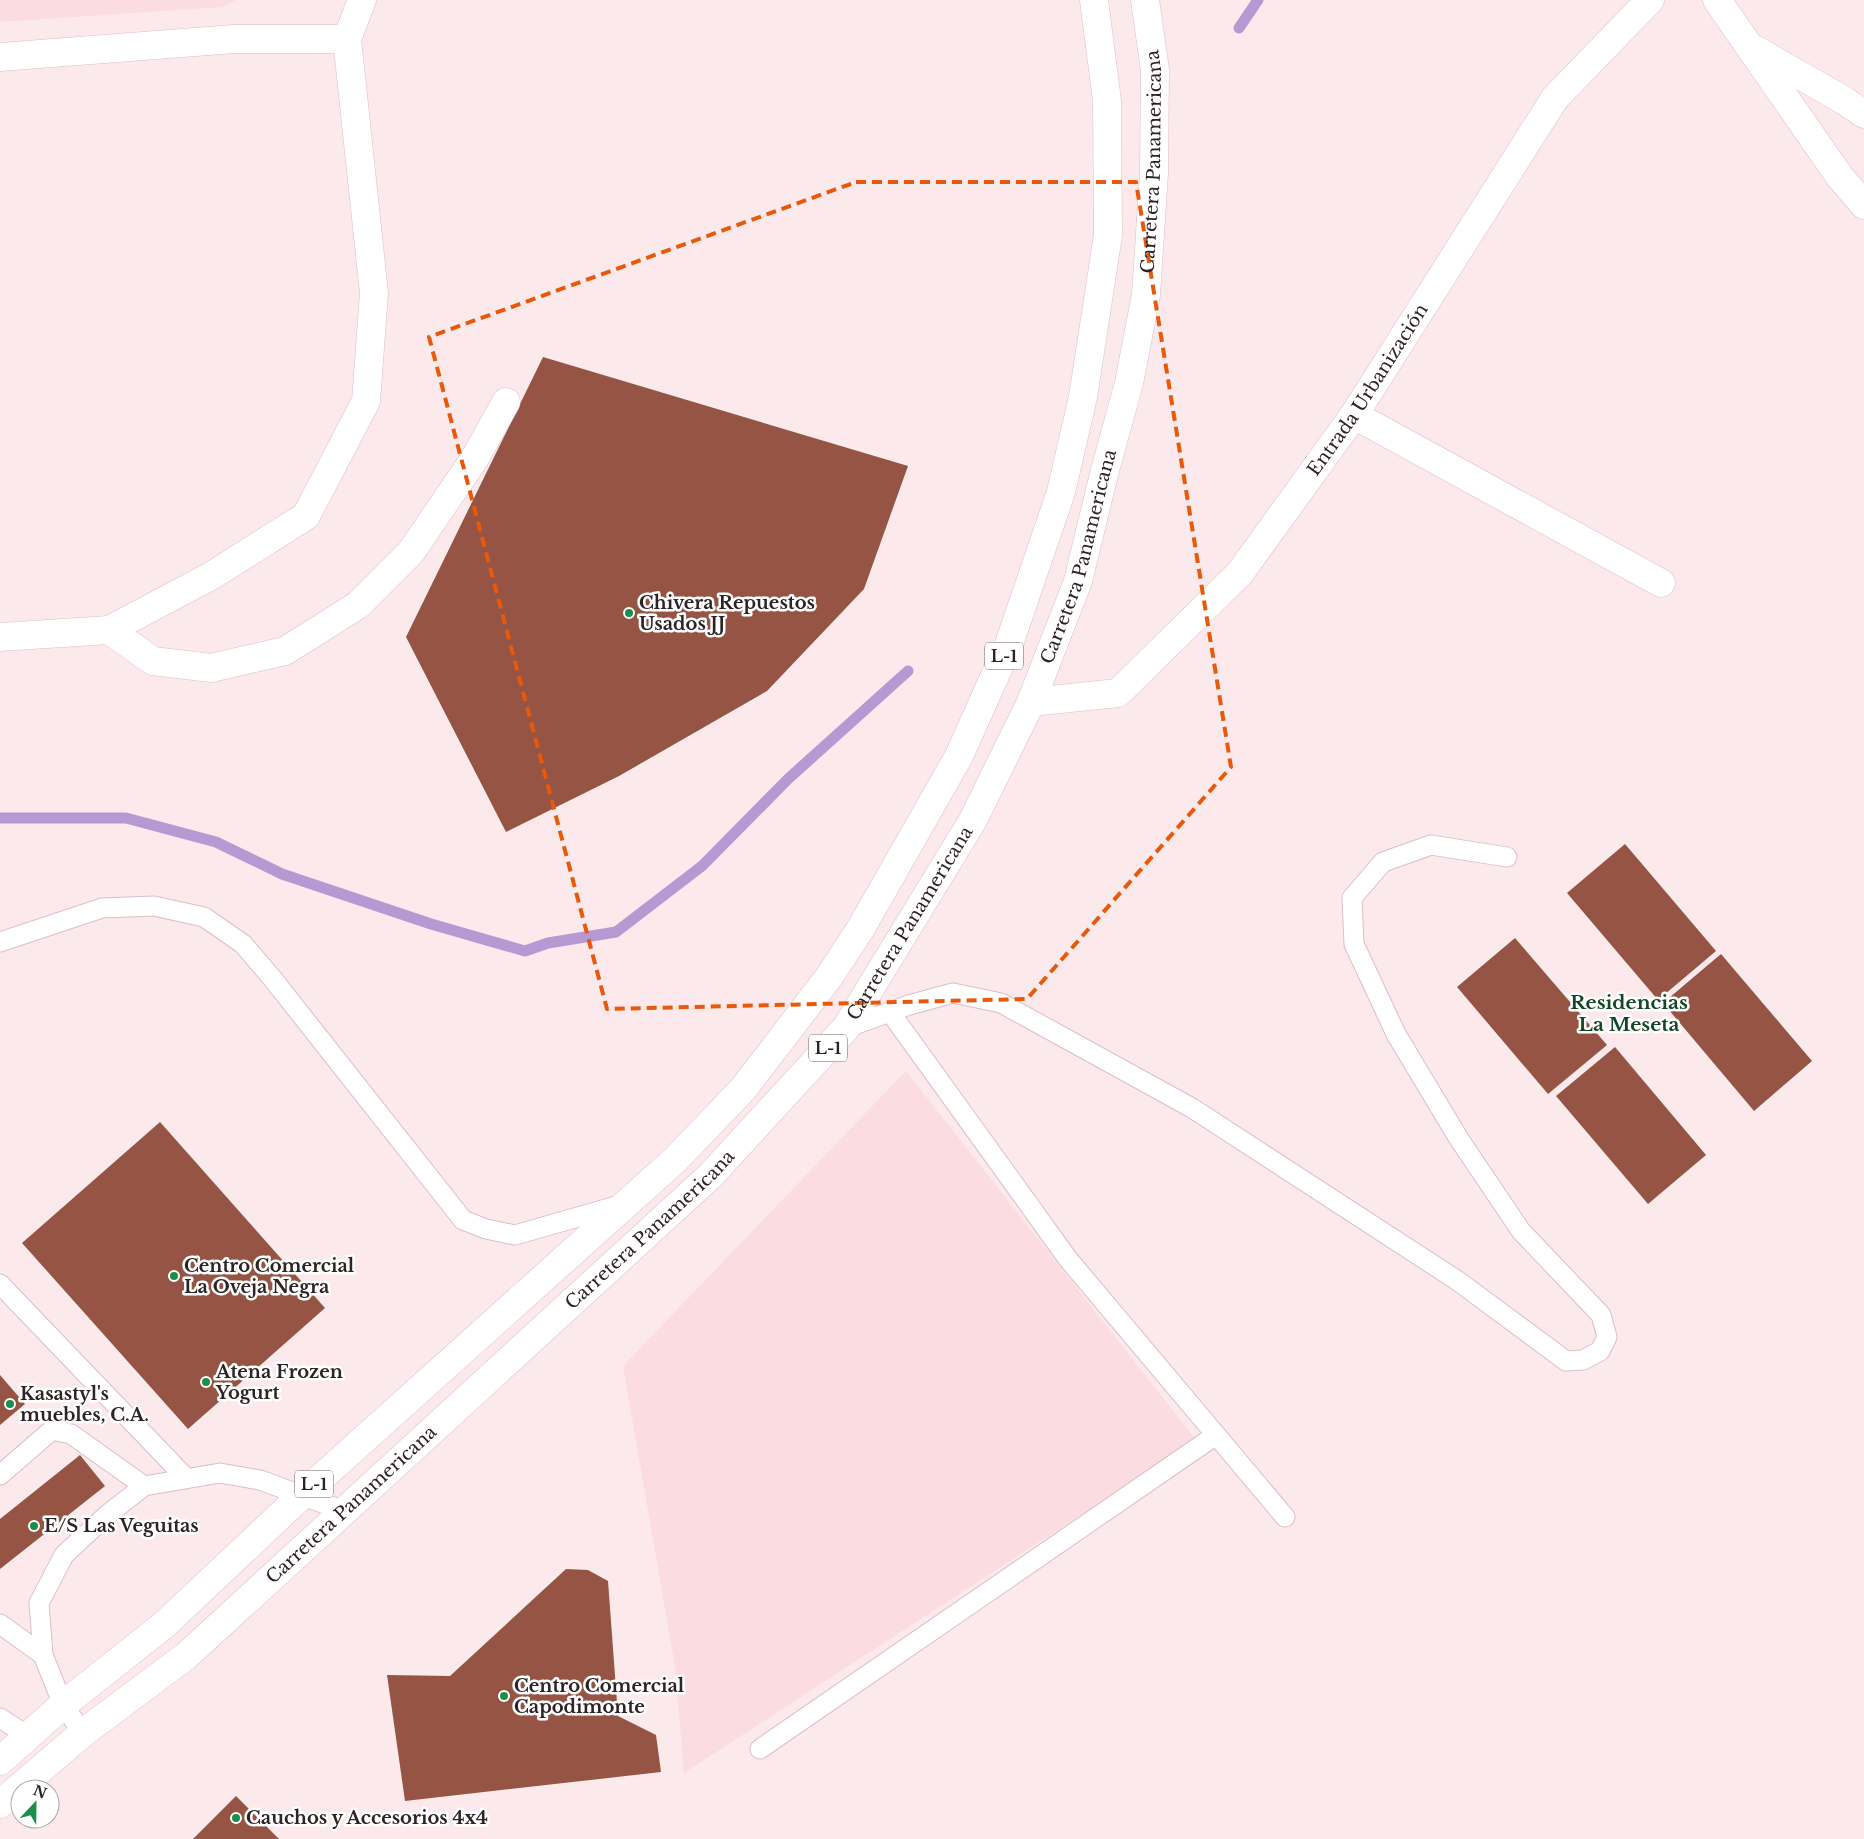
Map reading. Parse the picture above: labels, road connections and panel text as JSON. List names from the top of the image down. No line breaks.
{"streets":{"main road":["Carretera Panamericana","Entrada Urbanización","L-1"]},"crossings":[["Carretera Panamericana","Entrada Urbanización"]],"districts":["Residencias La Meseta"],"places":["Chivera Repuestos Usados JJ","Centro Comercial La Oveja Negra","Atena Frozen Yogurt","Kasastyl's muebles, C.A.","E/S Las Veguitas","Centro Comercial Capodimonte","Cauchos y Accesorios 4x4"],"north":"top"}
